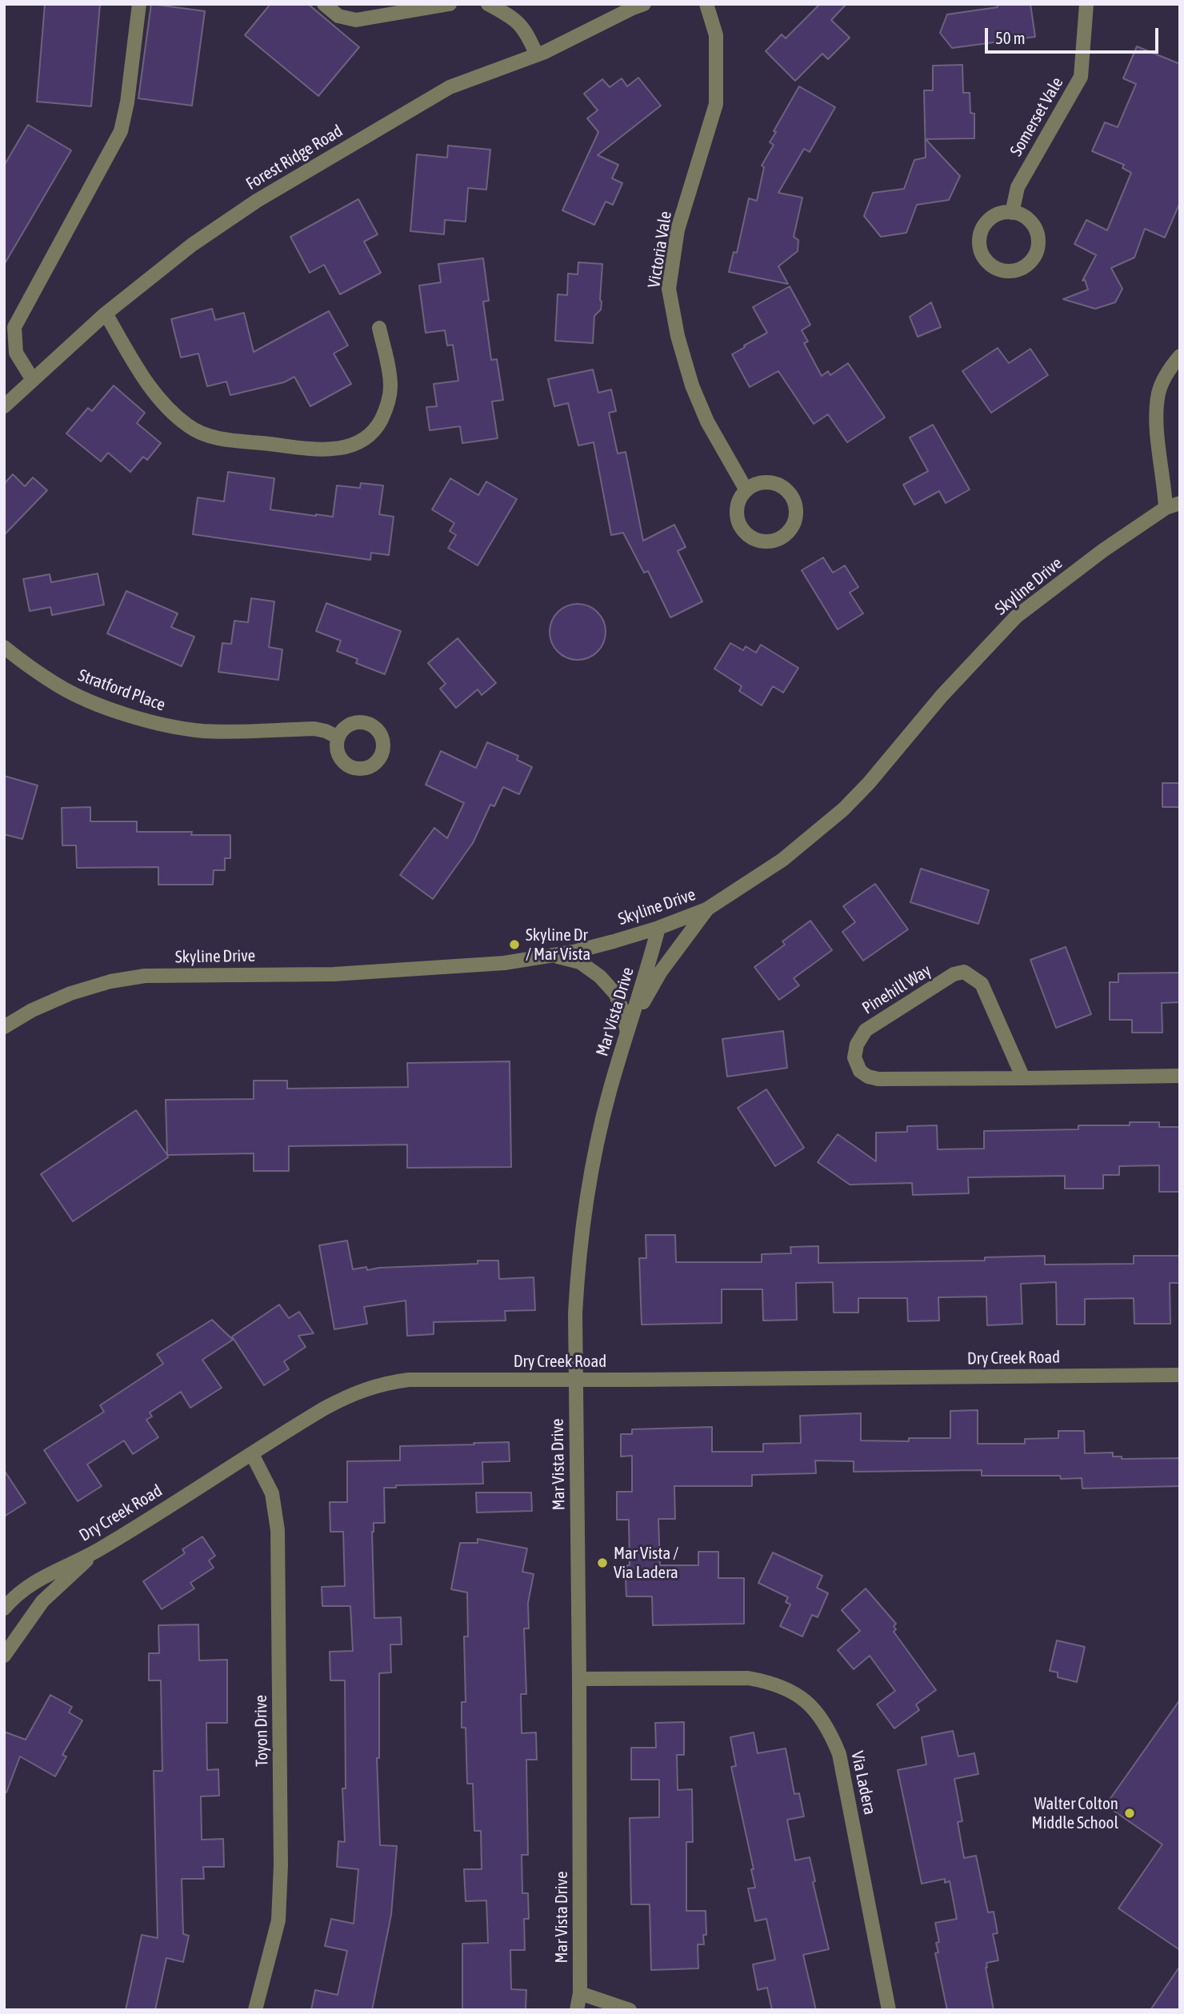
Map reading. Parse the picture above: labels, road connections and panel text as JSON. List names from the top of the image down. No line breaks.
{"streets":{"street":["Somerset Vale","Forest Ridge Road","Victoria Vale","Skyline Drive","Stratford Place","Pinehill Way","Mar Vista Drive","Dry Creek Road","Toyon Drive","Via Ladera"]},"crossings":[["Skyline Drive","Mar Vista Drive"],["Mar Vista Drive","Dry Creek Road"],["Mar Vista Drive","Via Ladera"],["Dry Creek Road","Toyon Drive"]],"places":["Skyline Dr / Mar Vista","Mar Vista / Via Ladera","Walter Colton Middle School"],"scale_bar":"50 m"}
